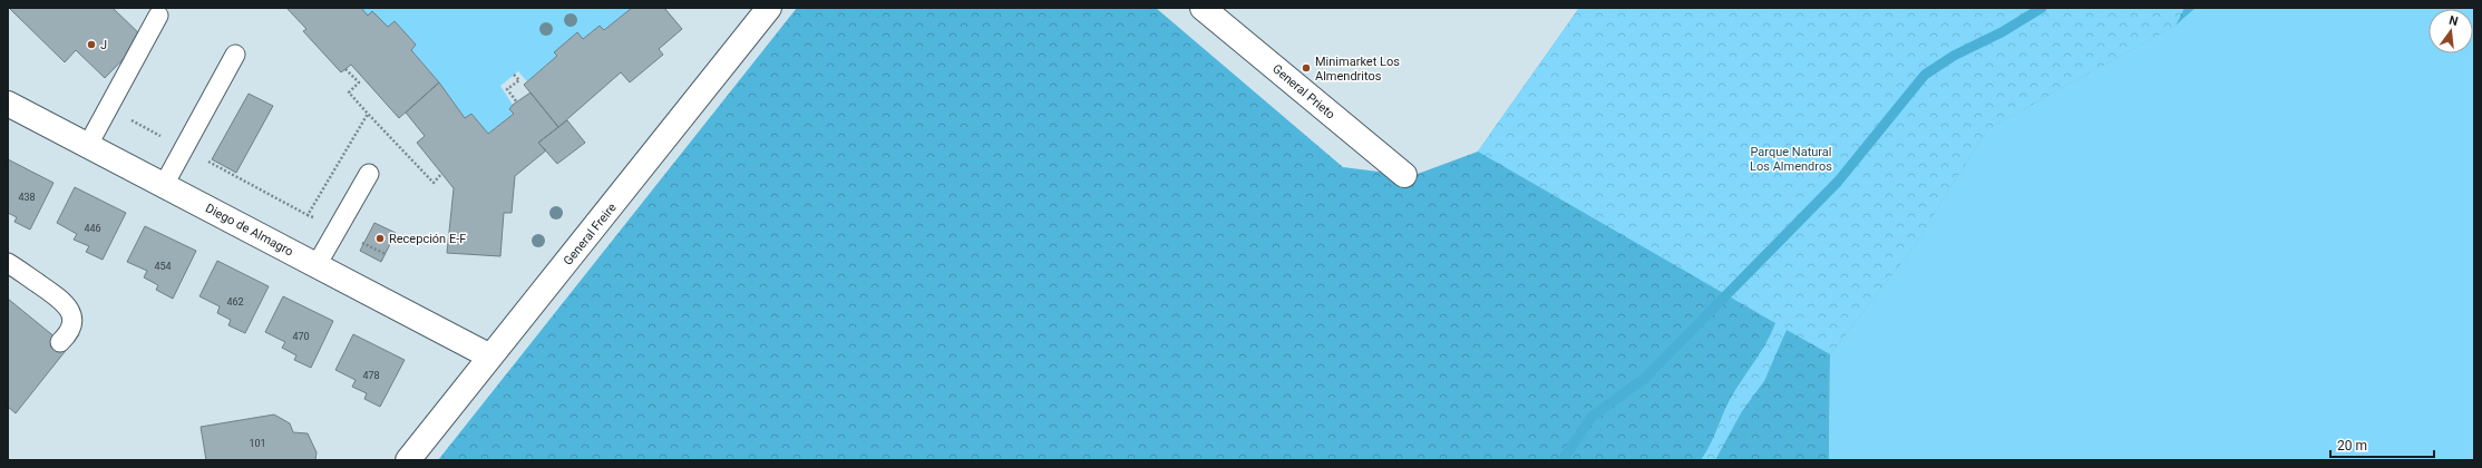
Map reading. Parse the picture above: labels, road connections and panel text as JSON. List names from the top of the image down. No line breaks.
{"streets":{"street":["General Prieto","Diego de Almagro","General Freire"]},"crossings":[["Diego de Almagro","General Freire"]],"parks":["Parque Natural Los Almendros"],"places":["J","Minimarket Los Almendritos","Recepción E-F"],"house_numbers":["438","446","454","462","470","478","101"],"scale_bar":"20 m","north":"top"}
